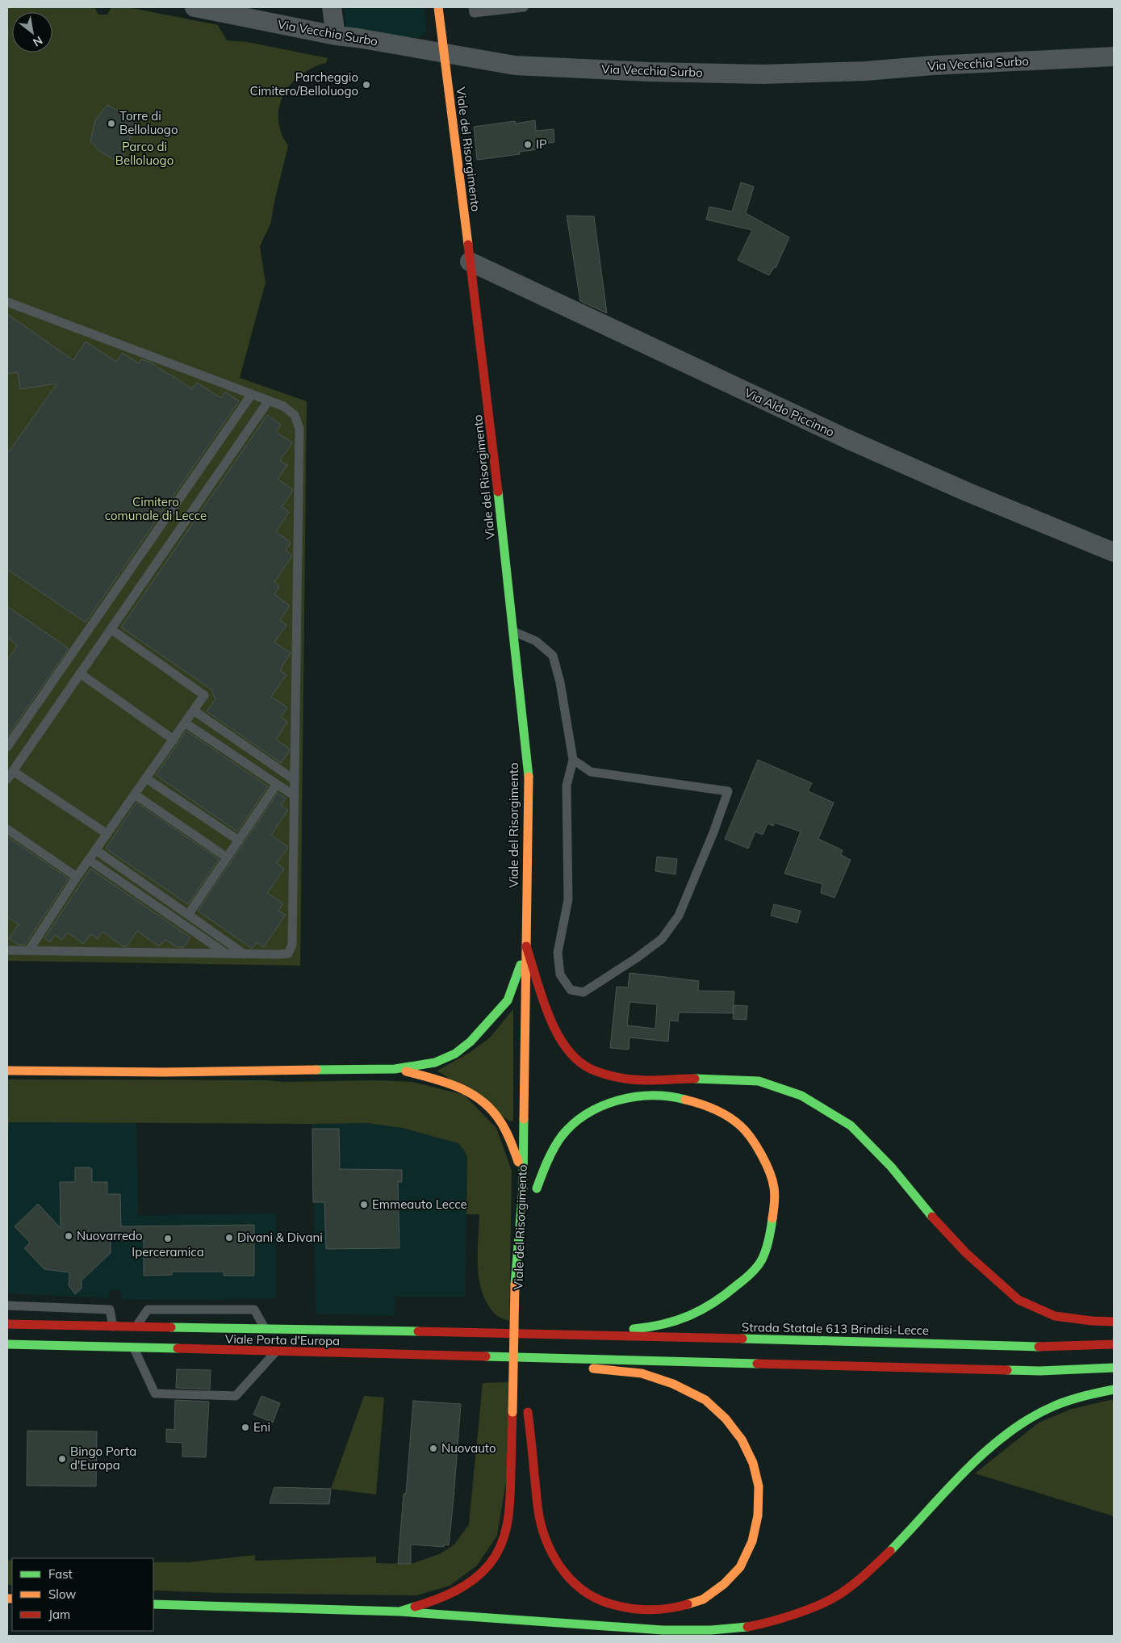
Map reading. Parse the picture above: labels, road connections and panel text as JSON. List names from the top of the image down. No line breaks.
{"streets":{"main road":["Viale del Risorgimento","Strada Statale 613 Brindisi-Lecce","Viale Porta d'Europa"],"street":["Via Vecchia Surbo","Via Aldo Piccinno"]},"crossings":[["Via Vecchia Surbo","Viale del Risorgimento"],["Viale del Risorgimento","Via Aldo Piccinno"],["Viale del Risorgimento","Strada Statale 613 Brindisi-Lecce"],["Viale del Risorgimento","Viale Porta d'Europa"],["Strada Statale 613 Brindisi-Lecce","Viale Porta d'Europa"]],"parks":["Parco di Belloluogo","Cimitero comunale di Lecce"],"places":["Parcheggio Cimitero/Belloluogo","Torre di Belloluogo","IP","Emmeauto Lecce","Nuovarredo","Divani & Divani","Iperceramica","Eni","Nuovauto","Bingo Porta d'Europa"],"legend":["Fast","Slow","Jam"],"north":"bottom right"}
